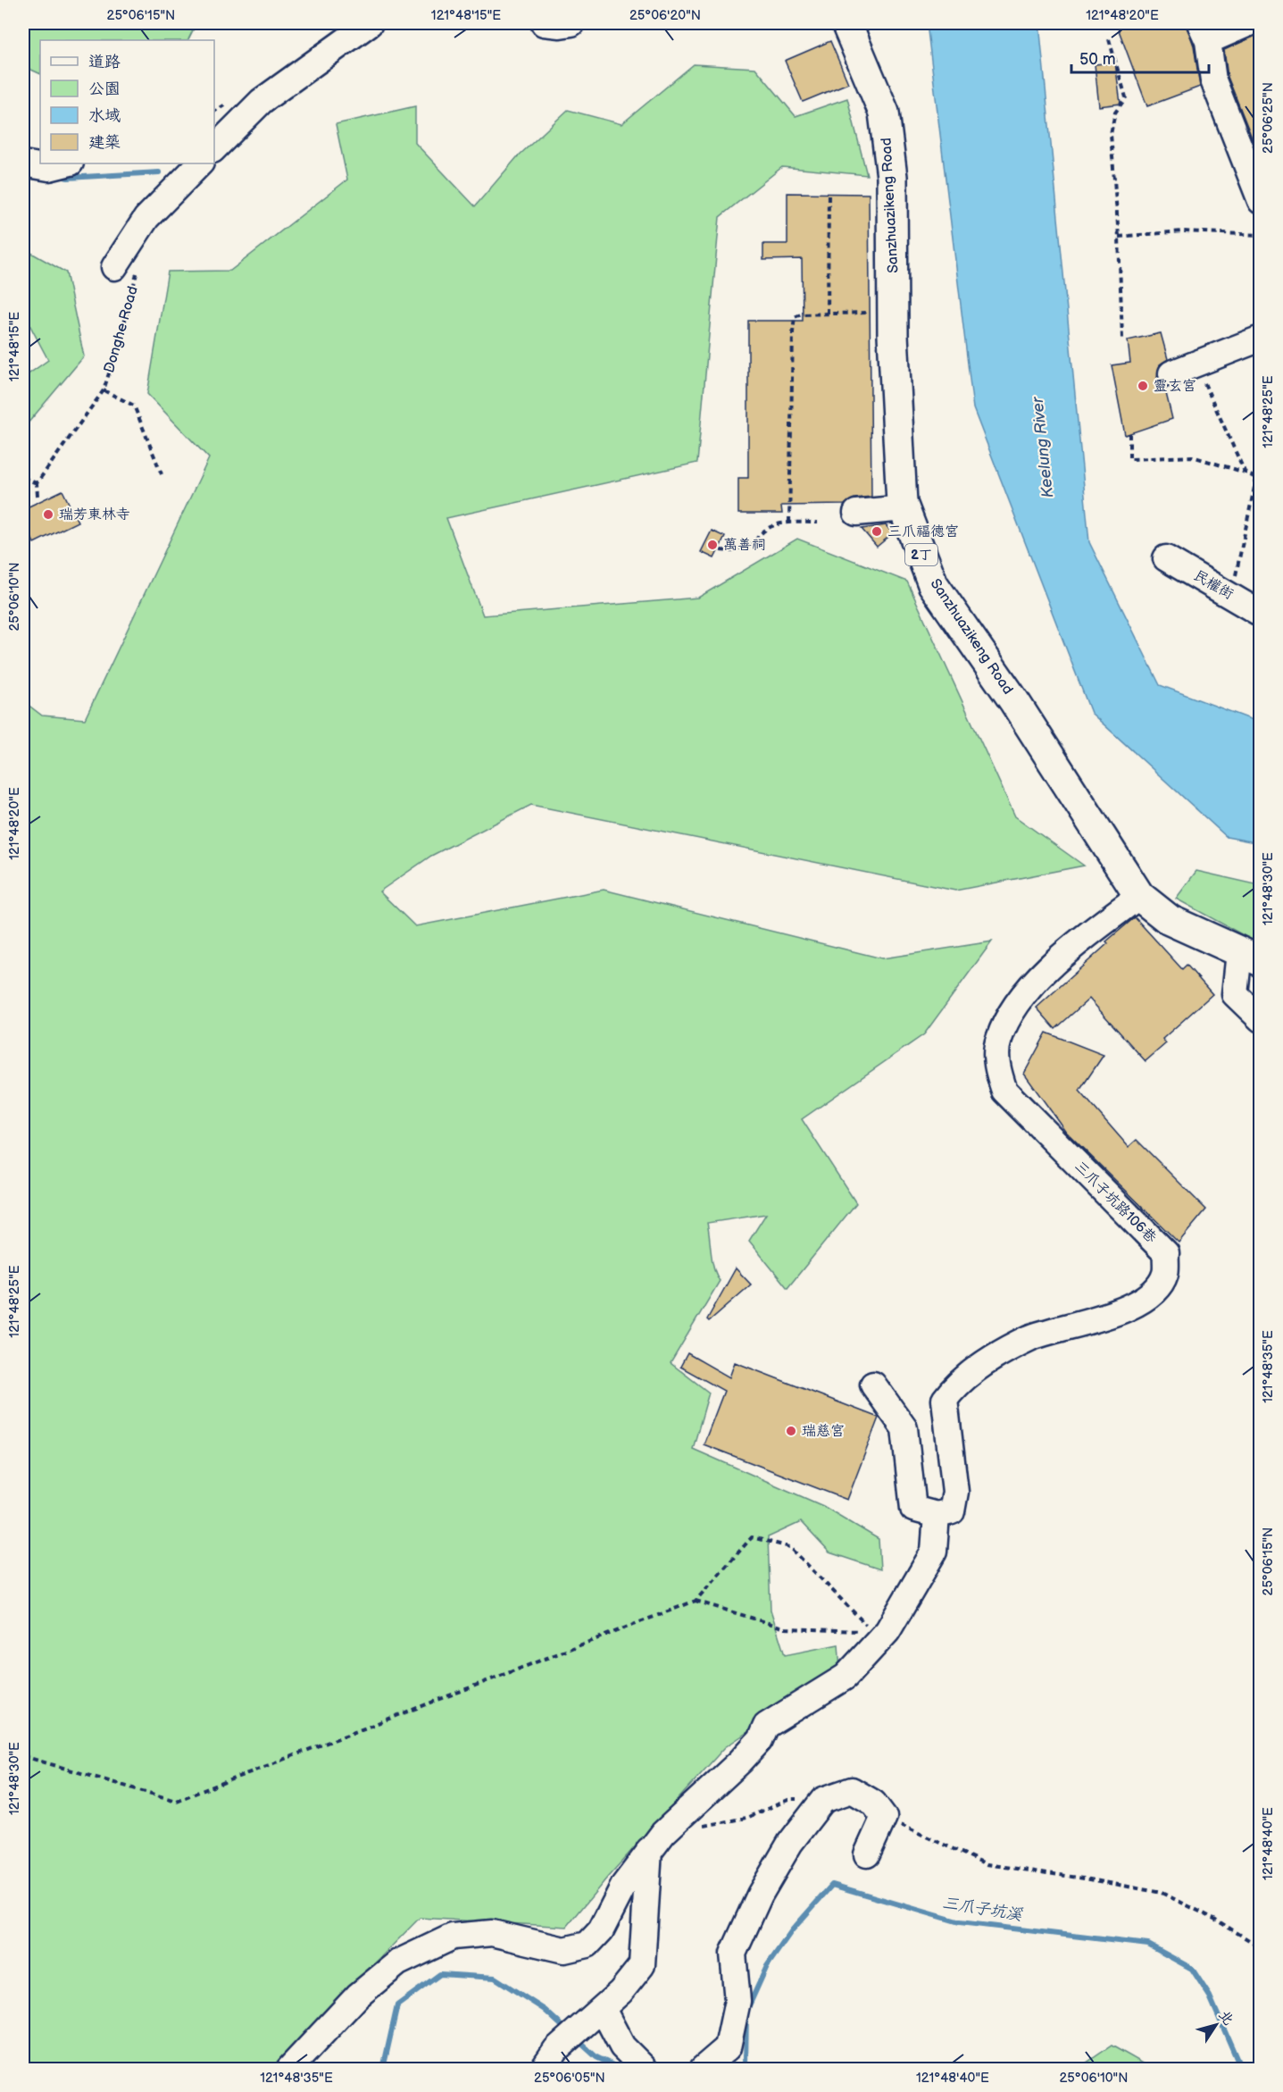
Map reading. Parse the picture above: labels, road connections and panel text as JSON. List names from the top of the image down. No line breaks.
{"streets":{"main road":["Sanzhuazikeng Road","2丁"],"street":["民權街","三爪子坑路106巷"],"path":["Donghe Road"]},"crossings":[["Sanzhuazikeng Road","三爪子坑路106巷"]],"water":["Keelung River","三爪子坑溪"],"places":["靈玄宮","瑞芳東林寺","三爪福德宮","萬善祠","瑞慈宮"],"legend":["道路","公園","水域","建築"],"scale_bar":"50 m","north":"top right","coordinates":["25°06'15\"N","121°48'15\"E","25°06'20\"N","121°48'20\"E","25°06'25\"N","121°48'25\"E","25°06'10\"N","121°48'30\"E","121°48'35\"E","121°48'40\"E","25°06'05\"N"]}
